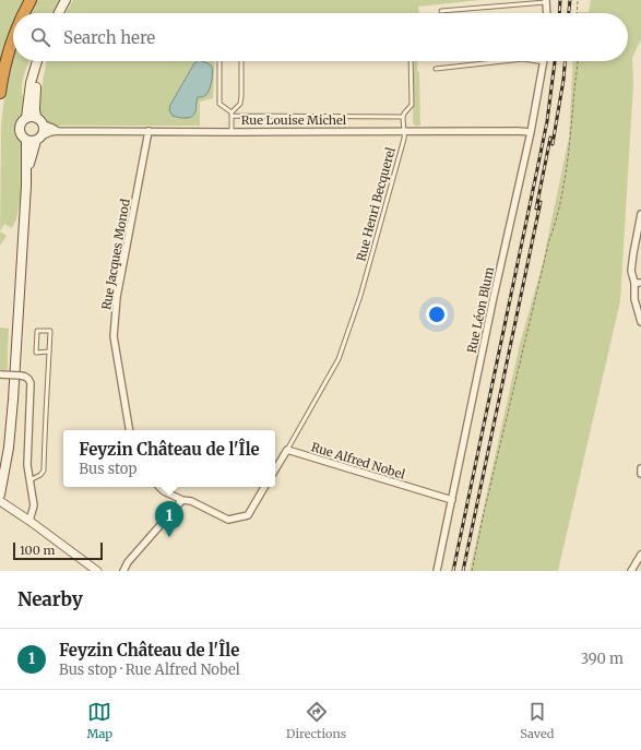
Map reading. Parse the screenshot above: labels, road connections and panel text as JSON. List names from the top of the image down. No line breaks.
{"streets":{"street":["Rue Louise Michel","Rue Jacques Monod","Rue Léon Blum","Rue Alfred Nobel"],"lane":["Rue Henri Becquerel"]},"crossings":[["Rue Louise Michel","Rue Henri Becquerel"],["Rue Louise Michel","Rue Jacques Monod"],["Rue Louise Michel","Rue Léon Blum"],["Rue Henri Becquerel","Rue Alfred Nobel"],["Rue Léon Blum","Rue Alfred Nobel"]],"scale_bar":"100 m","page":{"search":"Search here","popup":["Feyzin Château de l'Île","Bus stop"],"pins":"1","scale":"100 m","heading":"Nearby","list":[{"mark":"1","name":"Feyzin Château de l'Île","note":"Bus stop · Rue Alfred Nobel","value":"390 m"}],"nav":["Map","Directions","Saved"]}}
